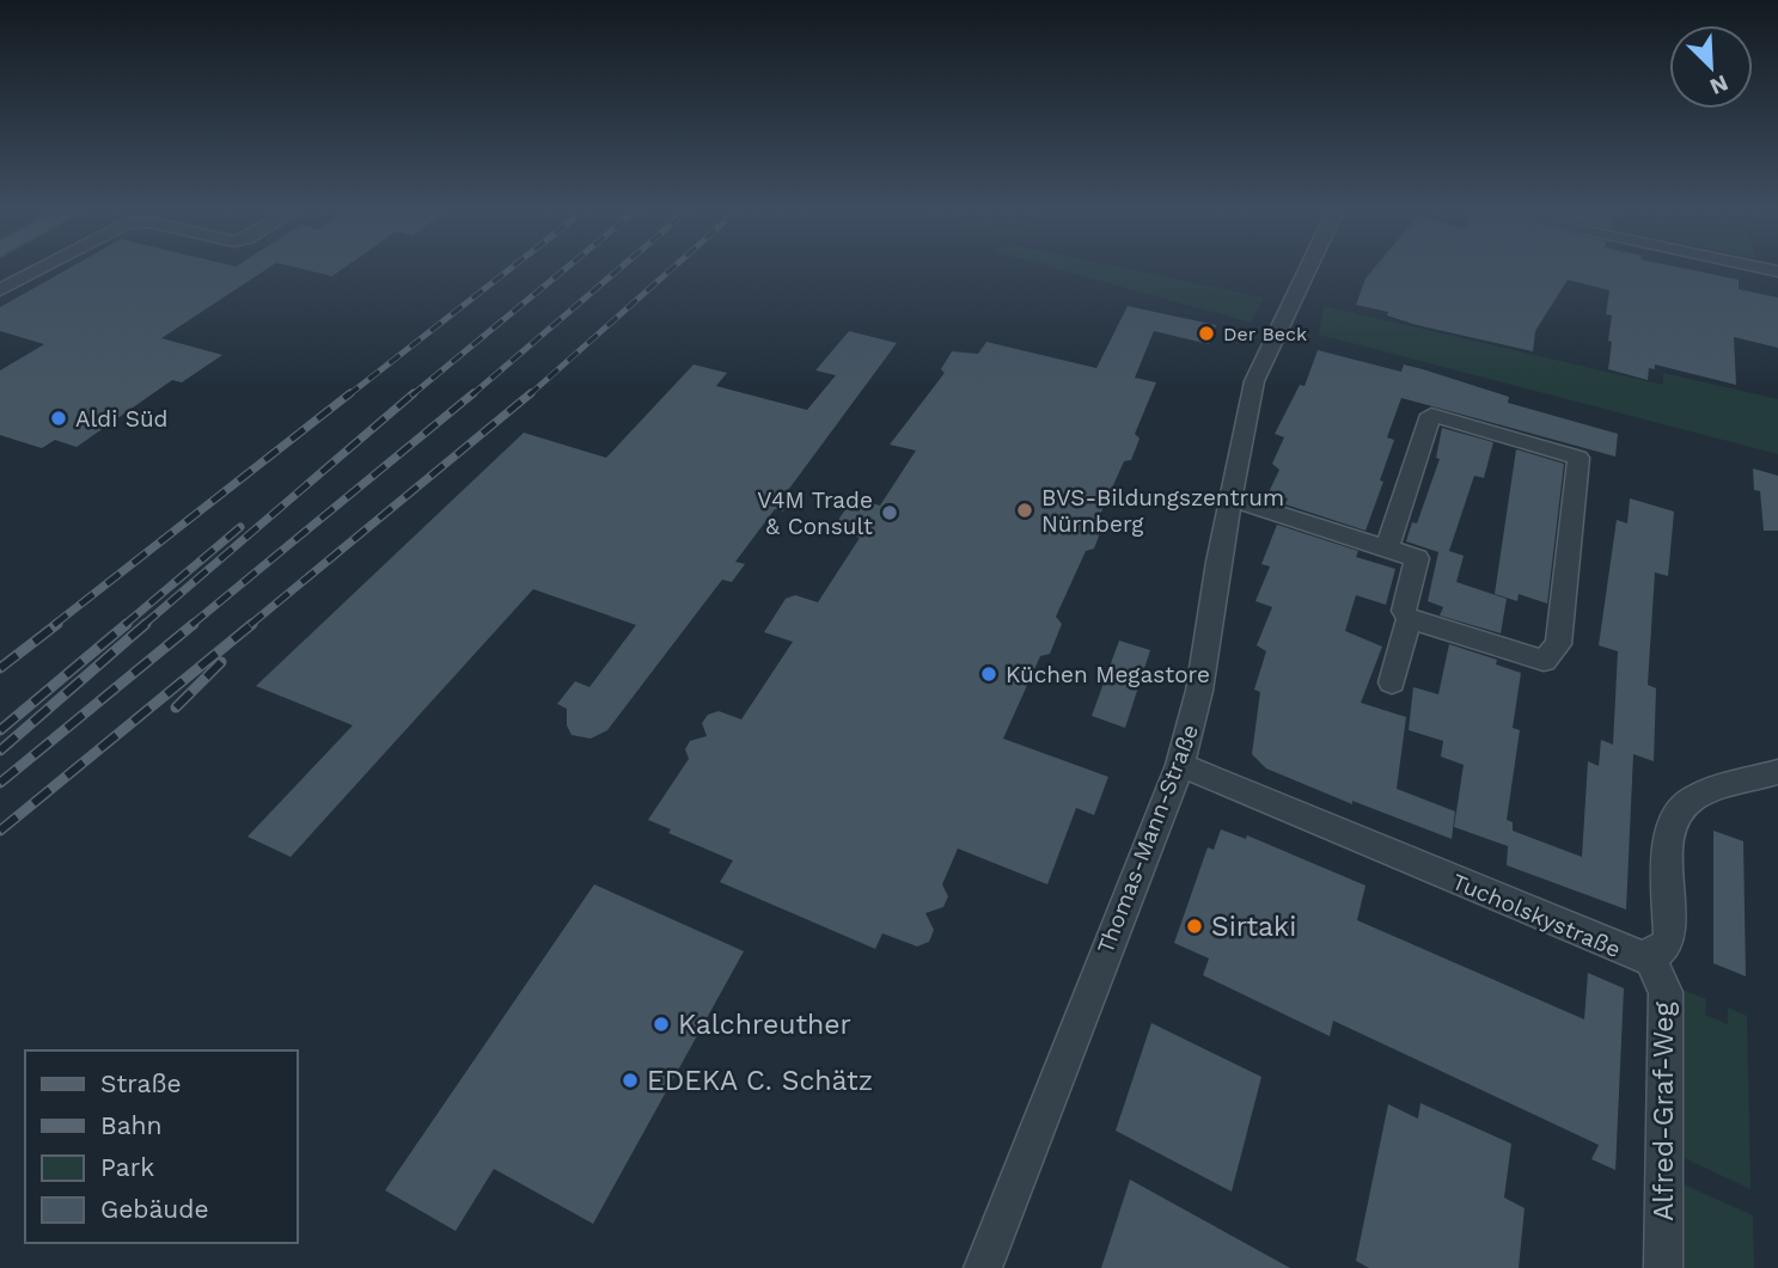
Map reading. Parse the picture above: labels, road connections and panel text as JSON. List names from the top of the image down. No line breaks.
{"streets":{"street":["Thomas-Mann-Straße","Tucholskystraße","Alfred-Graf-Weg"]},"crossings":[["Thomas-Mann-Straße","Tucholskystraße"],["Tucholskystraße","Alfred-Graf-Weg"]],"places":["Der Beck","Aldi Süd","BVS-Bildungszentrum Nürnberg","V4M Trade & Consult","Küchen Megastore","Sirtaki","Kalchreuther","EDEKA C. Schätz"],"legend":["Straße","Bahn","Park","Gebäude"],"north":"bottom right"}
